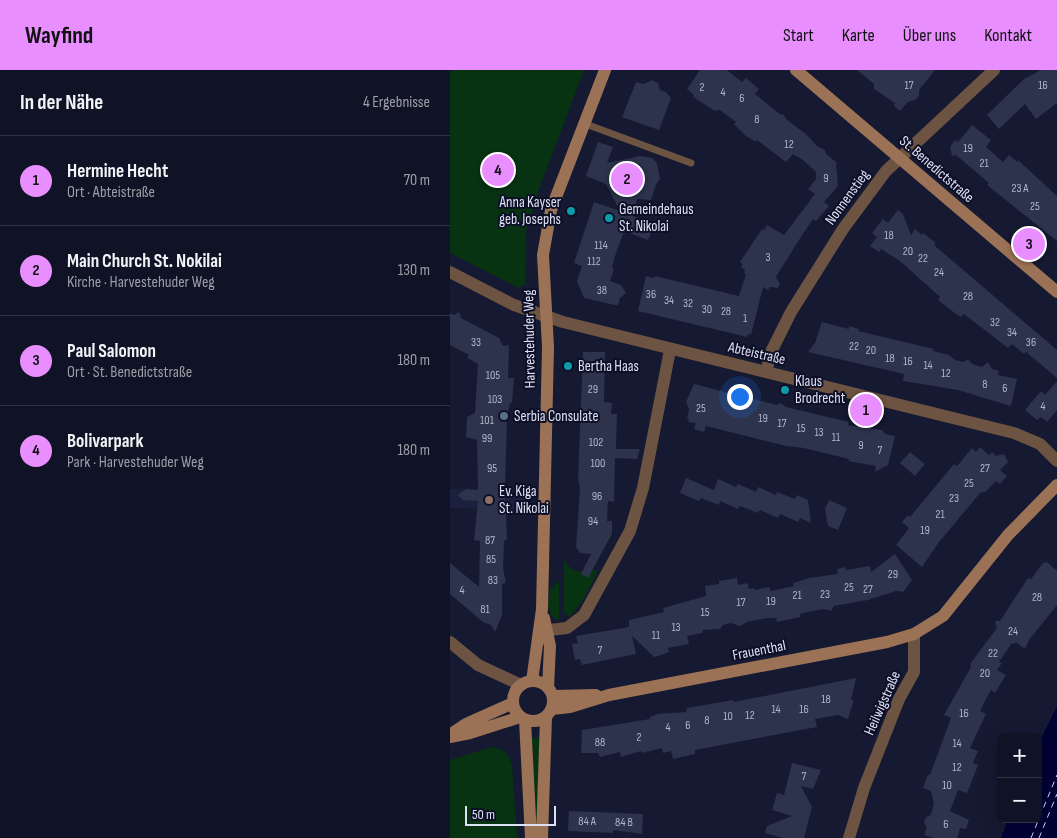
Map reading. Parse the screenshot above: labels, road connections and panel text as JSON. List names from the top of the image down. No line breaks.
{"streets":{"street":["St. Benedictstraße","Nonnenstieg","Harvestehuder Weg","Abteistraße","Frauenthal","Heilwigstraße"]},"crossings":[["St. Benedictstraße","Nonnenstieg"],["Nonnenstieg","Abteistraße"],["Harvestehuder Weg","Abteistraße"],["Harvestehuder Weg","Frauenthal"],["Frauenthal","Heilwigstraße"]],"places":["Anna Kayser geb. Josephs","Gemeindehaus St. Nikolai","Bertha Haas","Klaus Brodrecht","Serbia Consulate","Ev. Kiga St. Nikolai"],"house_numbers":["17","16","2","4","6","8","12","19","21","9","23 A","25","18","114","20","3","22","112","24","38","36","28","34","32","30","28","1","32","34","33","36","22","20","18","16","14","12","105","8","6","29","103","4","25","19","101","17","15","13","11","99","102","9","7","100","95","27","25","96","23","21","94","19","87","85","29","83","25","27","4","23","21","28","19","17","81","15","13","24","11","7","22","20","18","14","16","16","12","10","8","6","4","2","88","14","12","7","10","84 A","84 B","6"],"scale_bar":"50 m","page":{"header":"Wayfind","nav":["Start","Karte","Über uns","Kontakt"],"heading":["In der Nähe","4 Ergebnisse"],"list":[{"mark":"1","name":"Hermine Hecht","note":"Ort · Abteistraße","value":"70 m"},{"mark":"2","name":"Main Church St. Nokilai","note":"Kirche · Harvestehuder Weg","value":"130 m"},{"mark":"3","name":"Paul Salomon","note":"Ort · St. Benedictstraße","value":"180 m"},{"mark":"4","name":"Bolivarpark","note":"Park · Harvestehuder Weg","value":"180 m"}],"pins":["4","2","3","1"],"map_buttons":["+","−"],"scale":"50 m"}}
